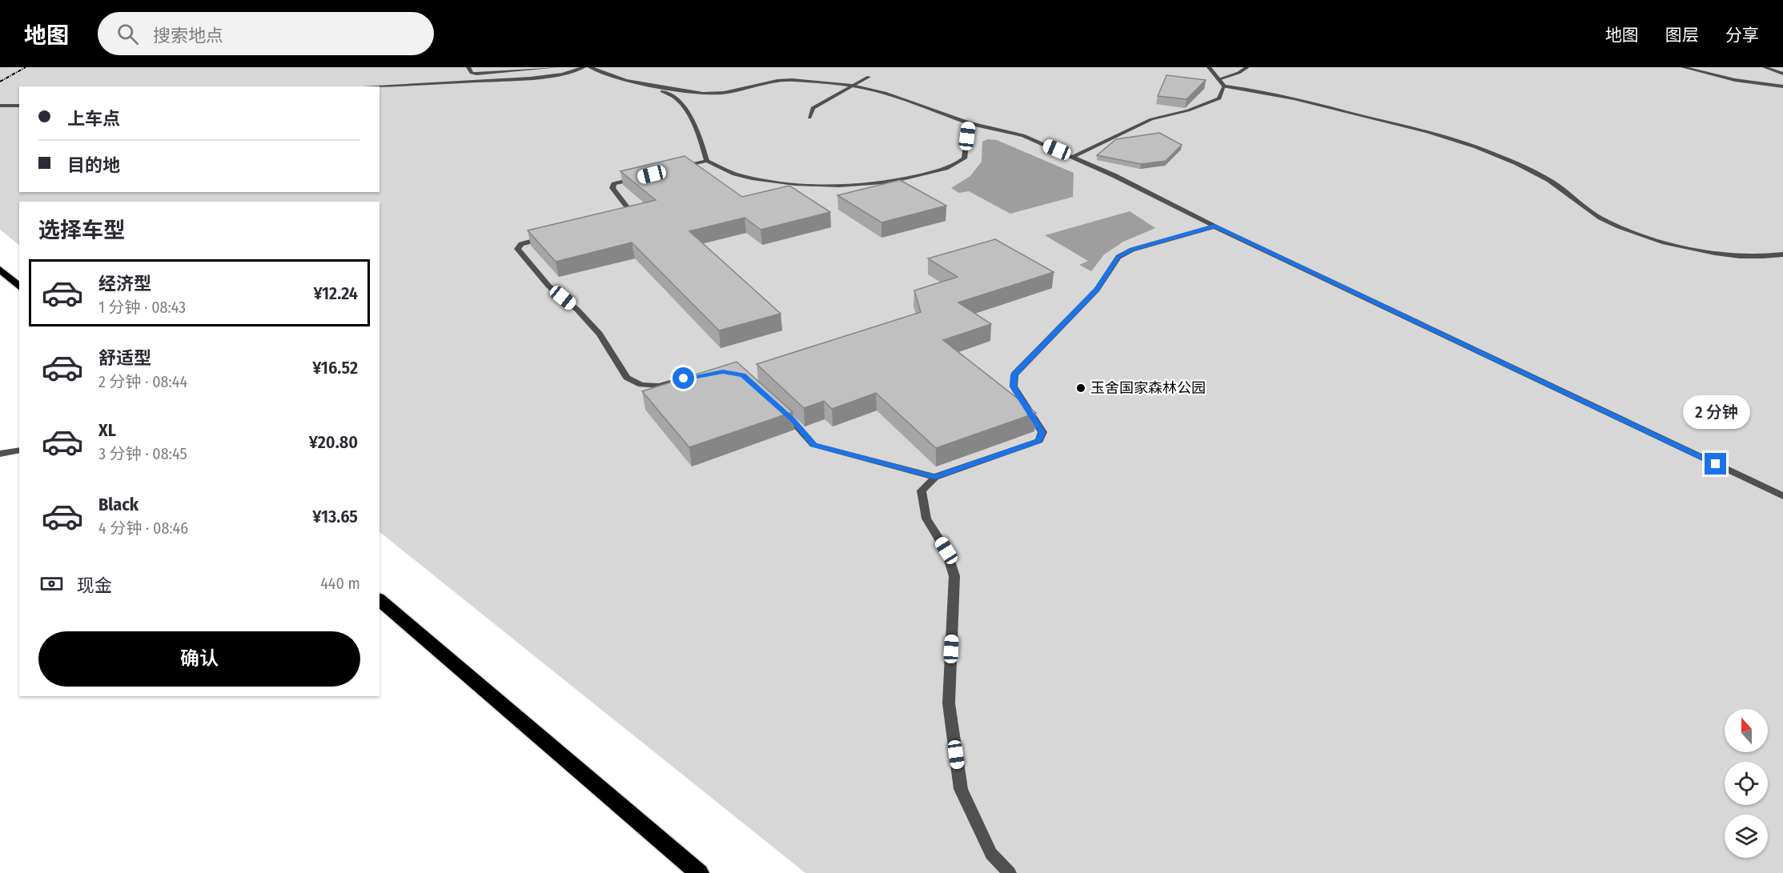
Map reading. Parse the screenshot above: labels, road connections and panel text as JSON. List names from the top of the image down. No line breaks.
{"places":["玉舍国家森林公园"],"north":"top","page":{"header":"地图","search":"搜索地点","nav":["地图","图层","分享"],"banner":["上车点","目的地"],"heading":"选择车型","list":[{"name":"经济型","note":"1 分钟 · 08:43","value":"¥12.24"},{"name":"舒适型","note":"2 分钟 · 08:44","value":"¥16.52"},{"name":"XL","note":"3 分钟 · 08:45","value":"¥20.80"},{"name":"Black","note":"4 分钟 · 08:46","value":"¥13.65"}],"bubble":"2 分钟","pay":["现金","440 m"],"buttons":"确认"}}
